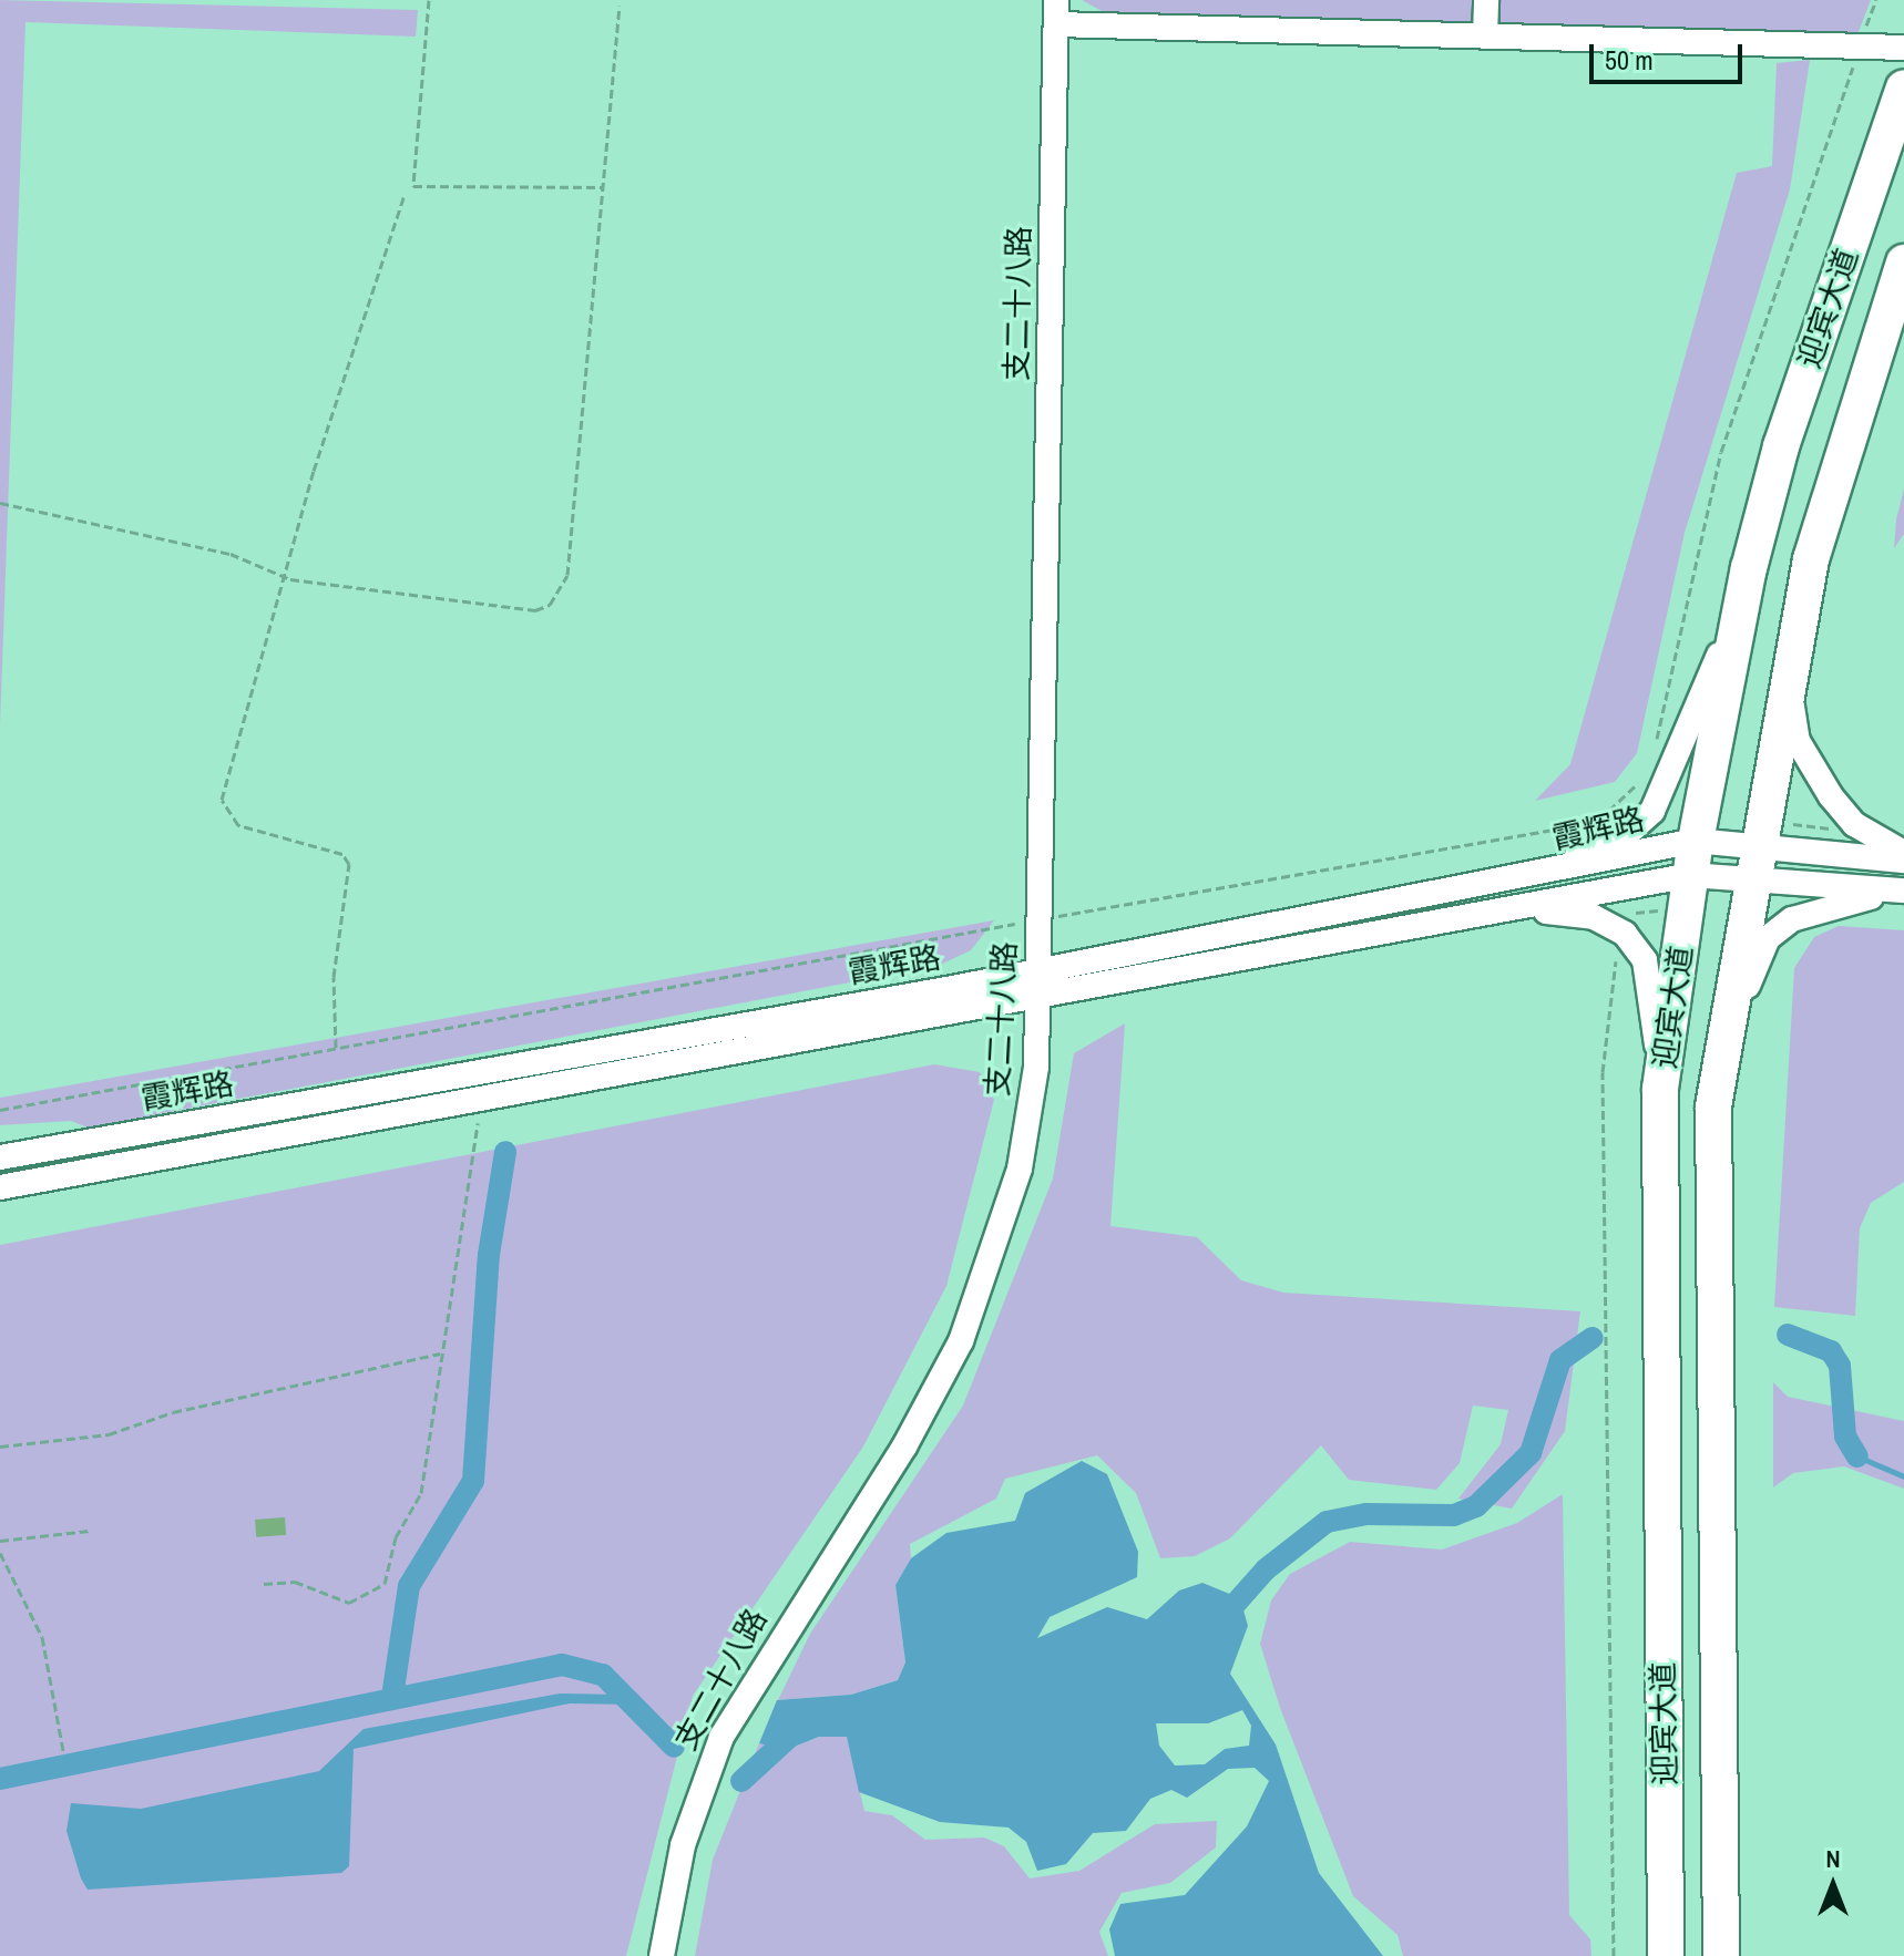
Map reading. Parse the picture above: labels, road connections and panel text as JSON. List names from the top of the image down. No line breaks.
{"streets":{"highway":["迎宾大道"],"street":["支二十八路","霞辉路"]},"crossings":[["支二十八路","霞辉路"],["迎宾大道","霞辉路"]],"scale_bar":"50 m","north":"top"}
